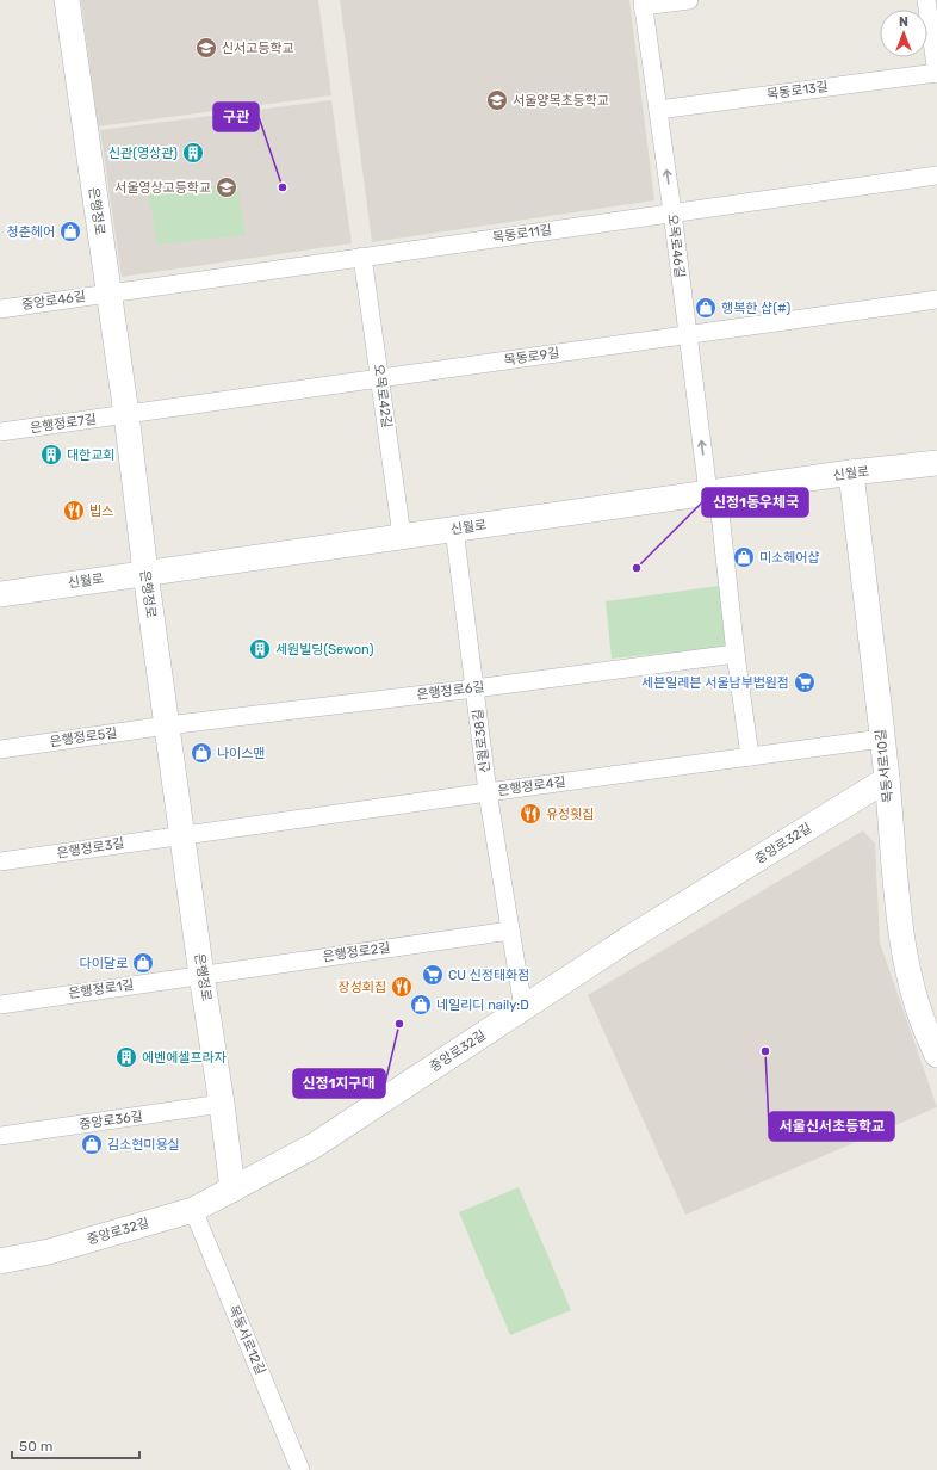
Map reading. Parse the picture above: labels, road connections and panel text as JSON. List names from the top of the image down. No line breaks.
{"streets":{"street":["목동로13길","은행정로","목동로11길","오목로46길","중앙로46길","목동로9길","오목로42길","은행정로7길","신월로","은행정로6길","은행정로5길","신월로38길","목동서로10길","은행정로4길","중앙로32길","은행정로3길","은행정로2길","은행정로1길","중앙로36길","목동서로12길"]},"crossings":[["목동로13길","오목로46길"],["은행정로","목동로11길"],["은행정로","중앙로46길"],["은행정로","목동로9길"],["은행정로","은행정로7길"],["은행정로","신월로"],["은행정로","은행정로6길"],["은행정로","은행정로5길"],["은행정로","은행정로4길"],["은행정로","중앙로32길"],["은행정로","은행정로3길"],["은행정로","은행정로2길"],["은행정로","은행정로1길"],["은행정로","중앙로36길"],["목동로11길","오목로46길"],["목동로11길","중앙로46길"],["목동로11길","오목로42길"],["오목로46길","목동로9길"],["오목로46길","신월로"],["오목로46길","은행정로6길"],["오목로46길","은행정로4길"],["목동로9길","오목로42길"],["목동로9길","은행정로7길"],["오목로42길","신월로"],["신월로","신월로38길"],["신월로","목동서로10길"],["은행정로6길","은행정로5길"],["은행정로6길","신월로38길"],["신월로38길","은행정로4길"],["신월로38길","중앙로32길"],["신월로38길","은행정로2길"],["목동서로10길","은행정로4길"],["목동서로10길","중앙로32길"],["은행정로4길","은행정로3길"],["중앙로32길","목동서로12길"],["은행정로2길","은행정로1길"]],"places":{"school or university":["신서고등학교","서울양목초등학교","서울영상고등학교"],"building":["신관(영상관)","대한교회","세원빌딩(Sewon)","에벤에셀프라자"],"other":["구관","신정1동우체국","신정1지구대","서울신서초등학교"],"shop":["청춘헤어","행복한 샵(#)","미소헤어샵","나이스맨","다이달로","네일리디 naily:D","김소현미용실"],"restaurant":["빕스","유정횟집","장성회집"],"supermarket":["세븐일레븐 서울남부법원점","CU 신정태화점"]},"scale_bar":"50 m","north":"top"}
